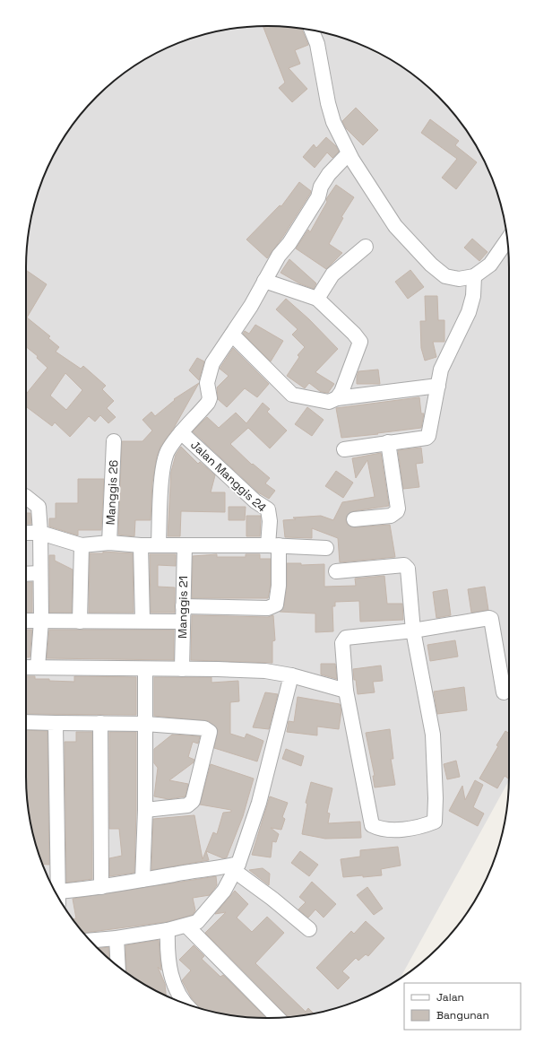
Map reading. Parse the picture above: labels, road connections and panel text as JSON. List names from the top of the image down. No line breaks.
{"streets":{"street":["Jalan Manggis 24","Manggis 26","Manggis 21"]},"crossings":[["Jalan Manggis 24","Manggis 21"]],"legend":["Jalan","Bangunan"]}
